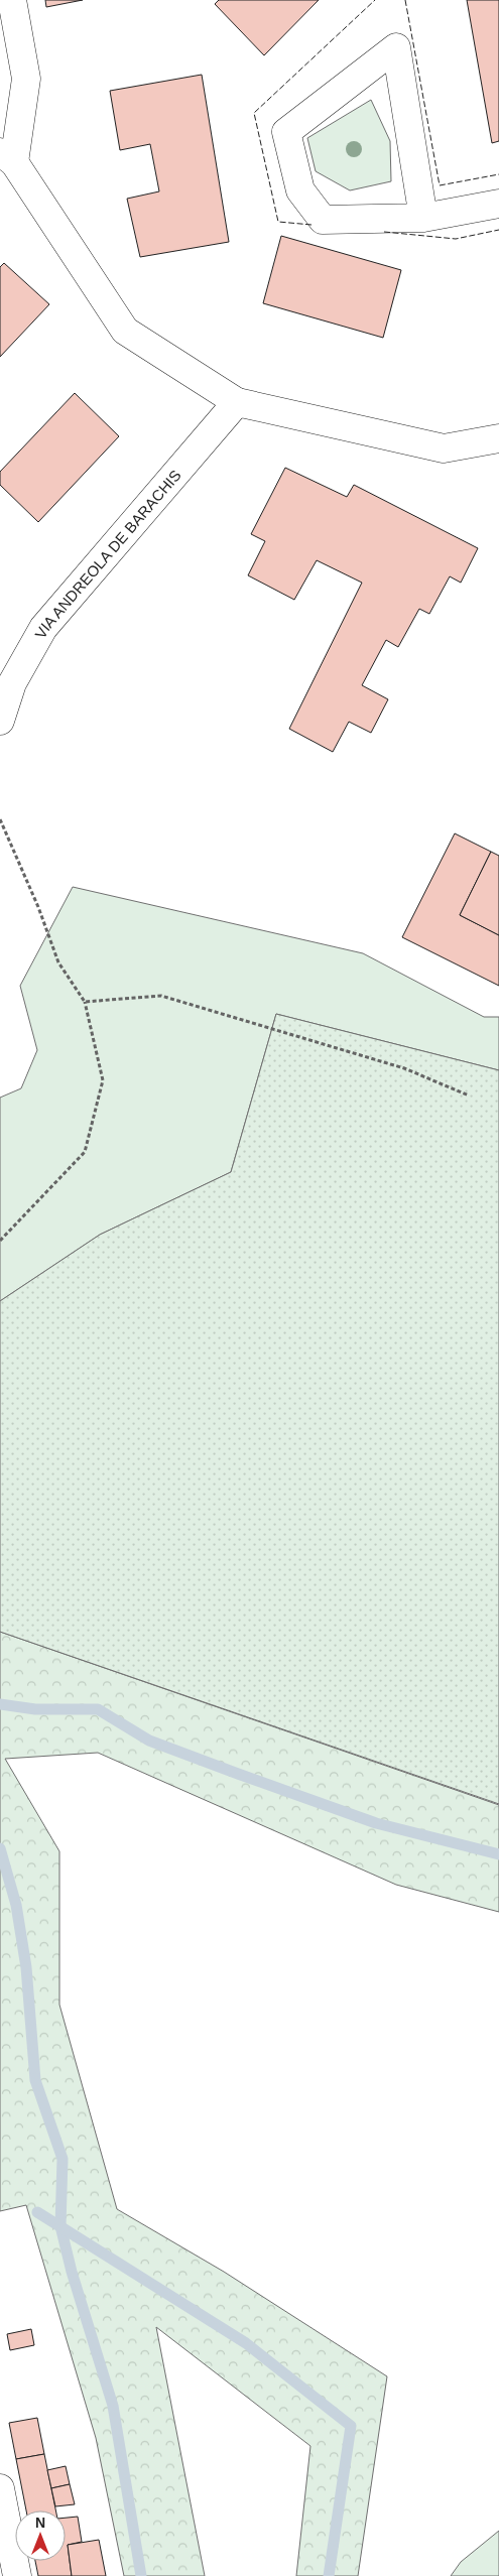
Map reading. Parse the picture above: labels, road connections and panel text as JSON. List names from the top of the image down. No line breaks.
{"streets":{"street":["VIA ANDREOLA DE BARACHIS"]},"north":"top"}
